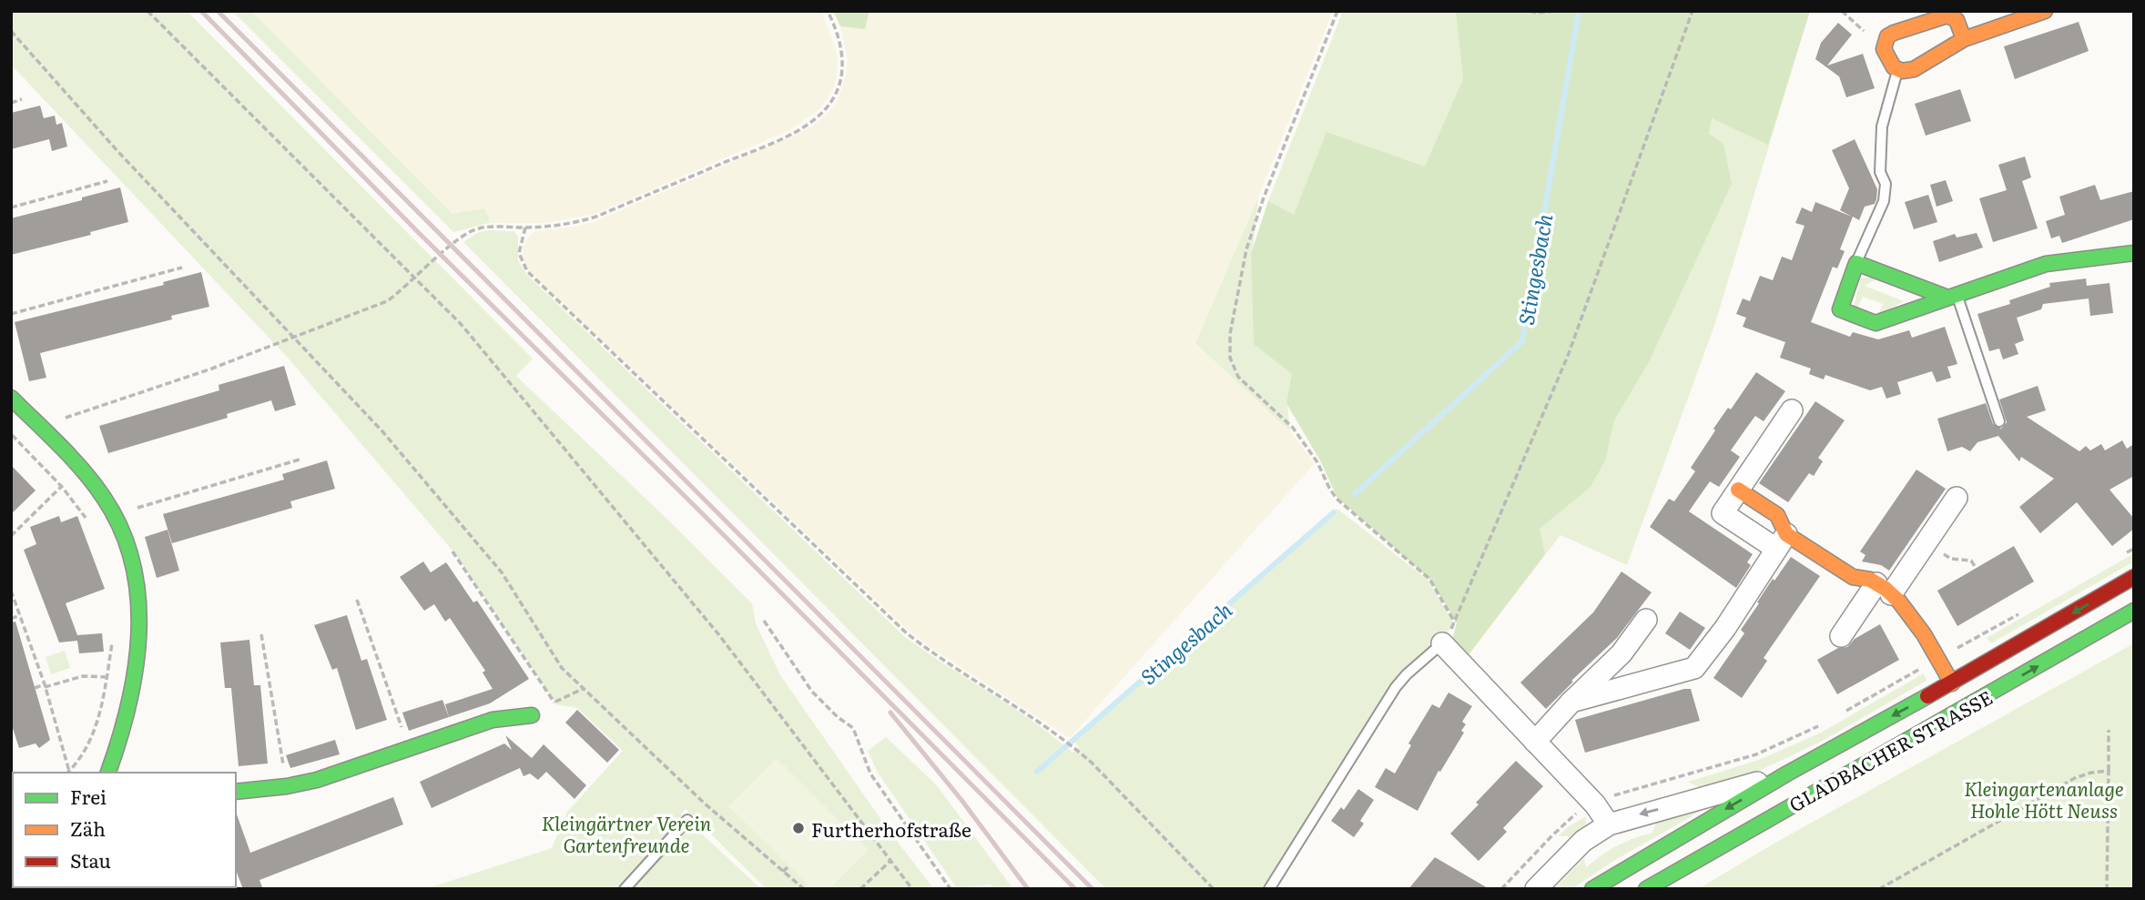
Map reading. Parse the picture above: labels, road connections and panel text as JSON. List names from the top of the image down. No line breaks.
{"streets":{"street":["GLADBACHER STRASSE"]},"water":["Stingesbach"],"parks":["Kleingartenanlage Hohle Hött Neuss","Kleingärtner Verein Gartenfreunde"],"places":["Furtherhofstraße"],"legend":["Frei","Zäh","Stau"]}
